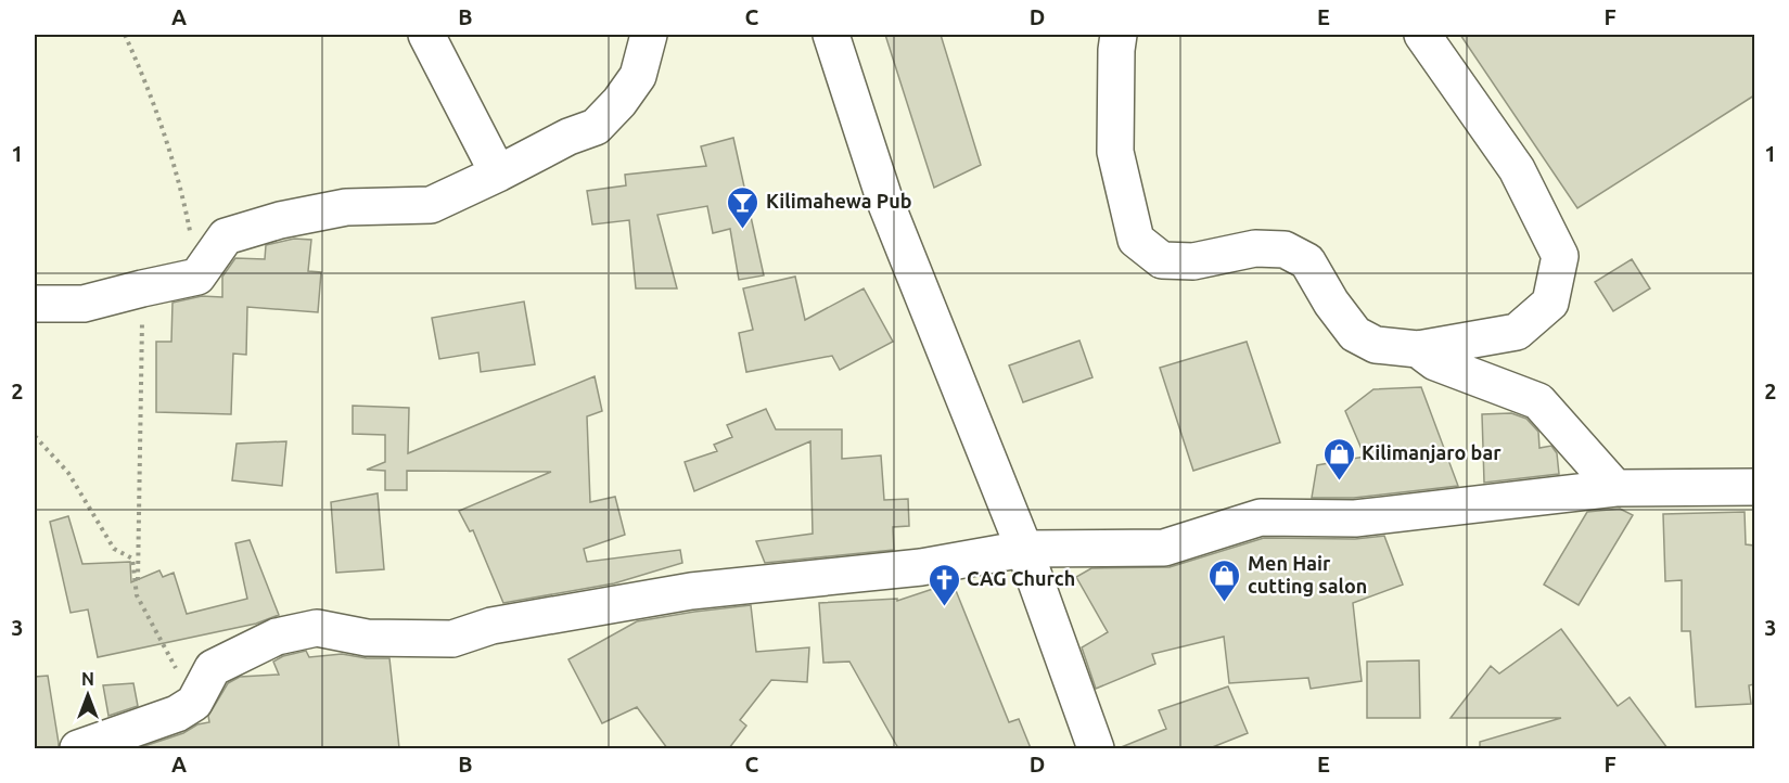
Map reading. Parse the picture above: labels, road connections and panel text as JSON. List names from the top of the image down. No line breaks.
{"places":{"bar":["Kilimahewa Pub"],"shop":["Kilimanjaro bar","Men Hair cutting salon"],"church":["CAG Church"]},"north":"top","grid":{"columns":["A","B","C","D","E","F"],"rows":["1","2","3"]}}
